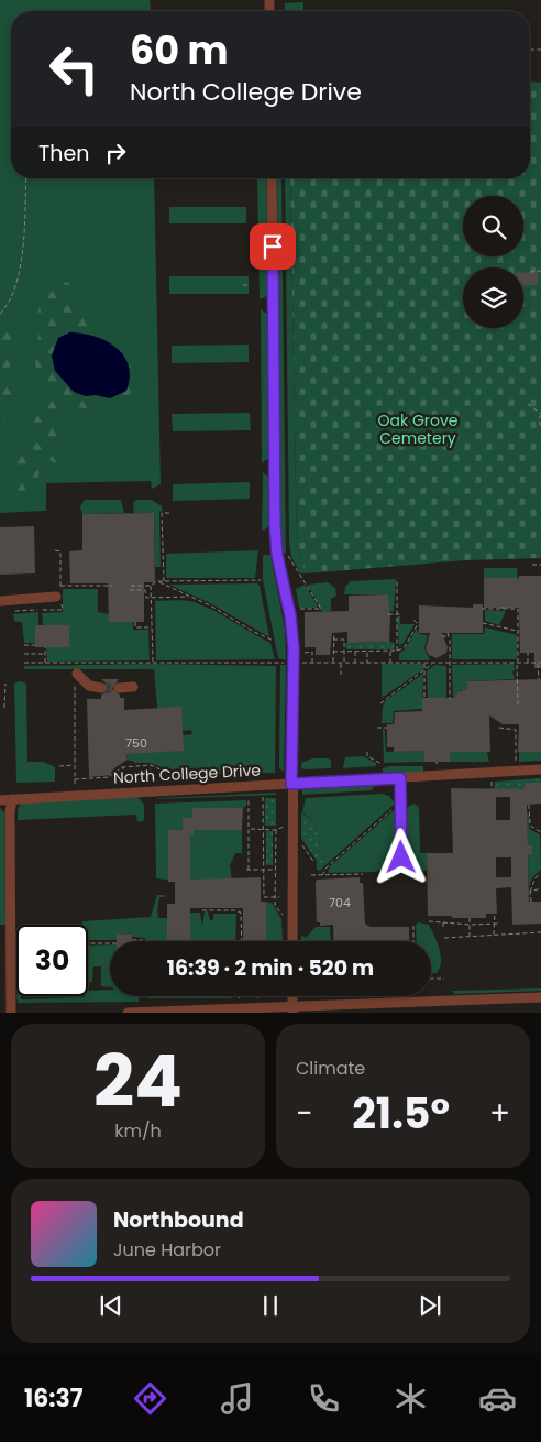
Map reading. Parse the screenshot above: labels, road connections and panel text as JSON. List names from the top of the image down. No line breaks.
{"streets":{"street":["North College Drive"]},"parks":["Oak Grove Cemetery"],"house_numbers":["750","704"],"page":{"turn":["60 m","North College Drive"],"then":"Then","limit":"30","trip":"16:39 · 2 min · 520 m","tile":[["24","km/h"],"Climate"],"heat":["−","21.5°","+"],"song":["Northbound","June Harbor"],"tabs":"16:37"}}
